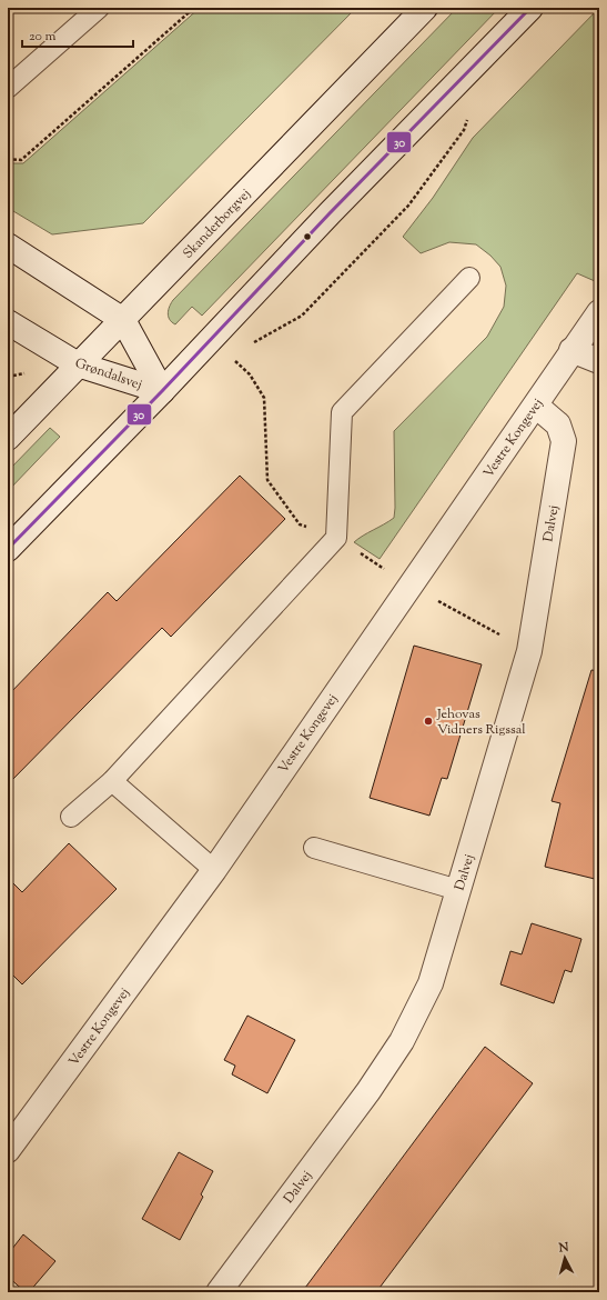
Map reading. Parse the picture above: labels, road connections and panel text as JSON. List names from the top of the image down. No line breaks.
{"streets":{"street":["Skanderborgvej","Grøndalsvej","Vestre Kongevej","Dalvej"]},"crossings":[["Skanderborgvej","Grøndalsvej"],["Vestre Kongevej","Dalvej"]],"places":["Jehovas Vidners Rigssal"],"lines":["transit line 30"],"scale_bar":"20 m","north":"top"}
